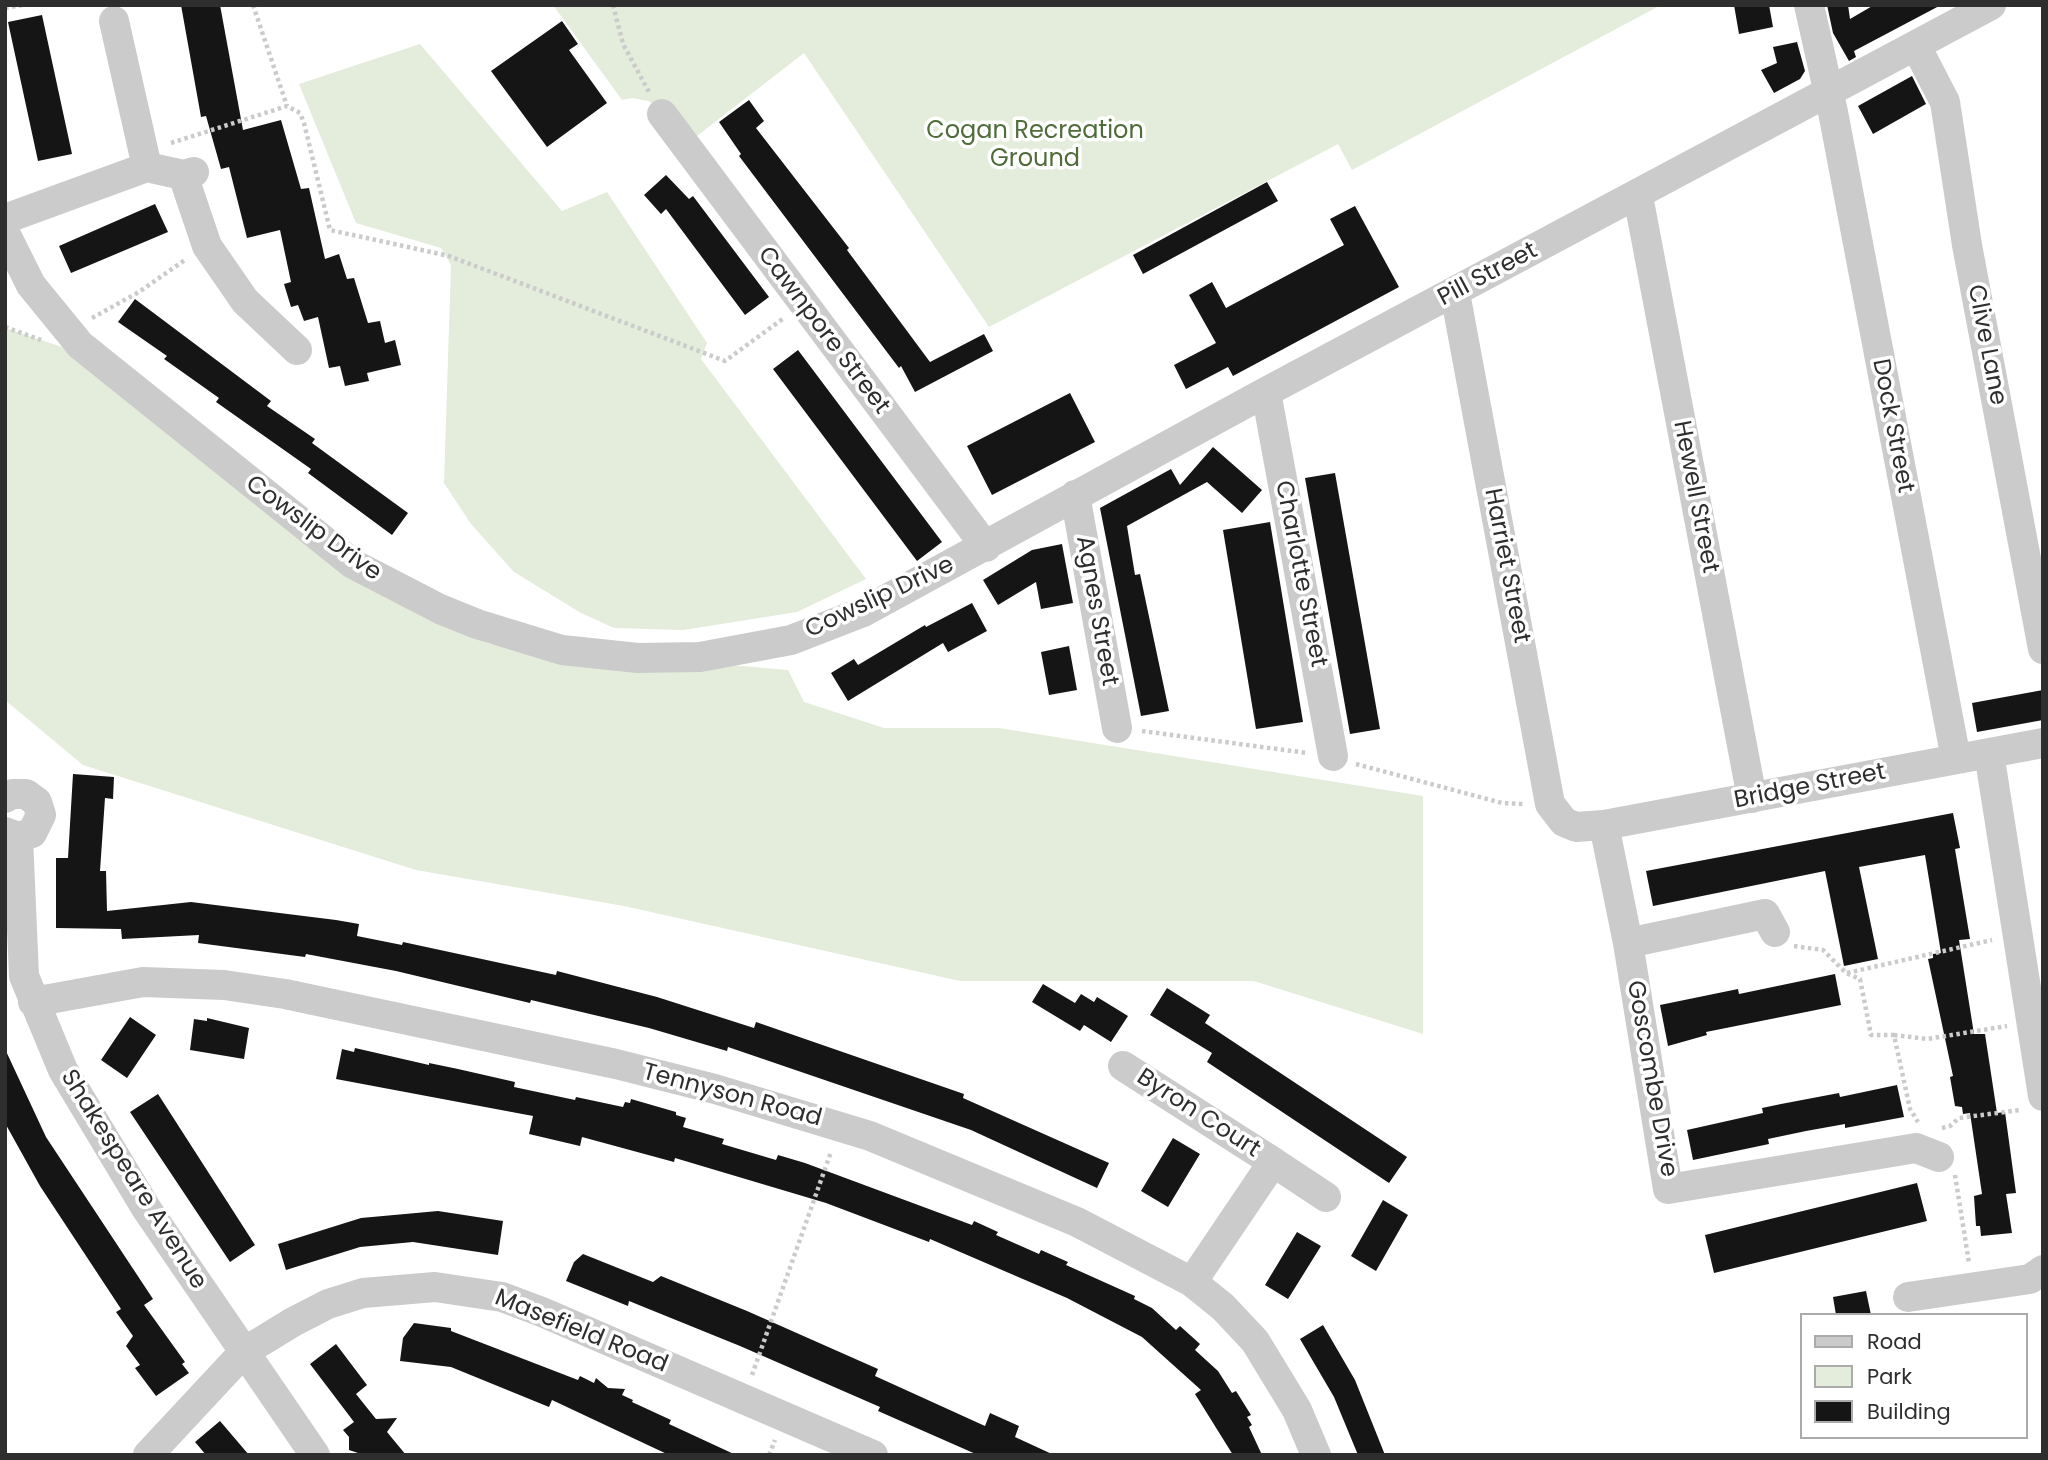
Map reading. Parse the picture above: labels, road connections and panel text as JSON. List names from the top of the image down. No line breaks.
{"streets":{"street":["Pill Street","Cawnpore Street","Clive Lane","Dock Street","Hewell Street","Cowslip Drive","Harriet Street","Charlotte Street","Agnes Street","Bridge Street","Goscombe Drive","Tennyson Road","Byron Court","Shakespeare Avenue","Masefield Road"]},"crossings":[["Pill Street","Cawnpore Street"],["Pill Street","Clive Lane"],["Pill Street","Dock Street"],["Pill Street","Hewell Street"],["Pill Street","Cowslip Drive"],["Pill Street","Harriet Street"],["Pill Street","Charlotte Street"],["Pill Street","Agnes Street"],["Cawnpore Street","Cowslip Drive"],["Dock Street","Bridge Street"],["Hewell Street","Bridge Street"],["Harriet Street","Bridge Street"],["Harriet Street","Goscombe Drive"],["Bridge Street","Goscombe Drive"],["Tennyson Road","Shakespeare Avenue"],["Shakespeare Avenue","Masefield Road"]],"parks":["Cogan Recreation Ground"],"legend":["Road","Park","Building"]}
